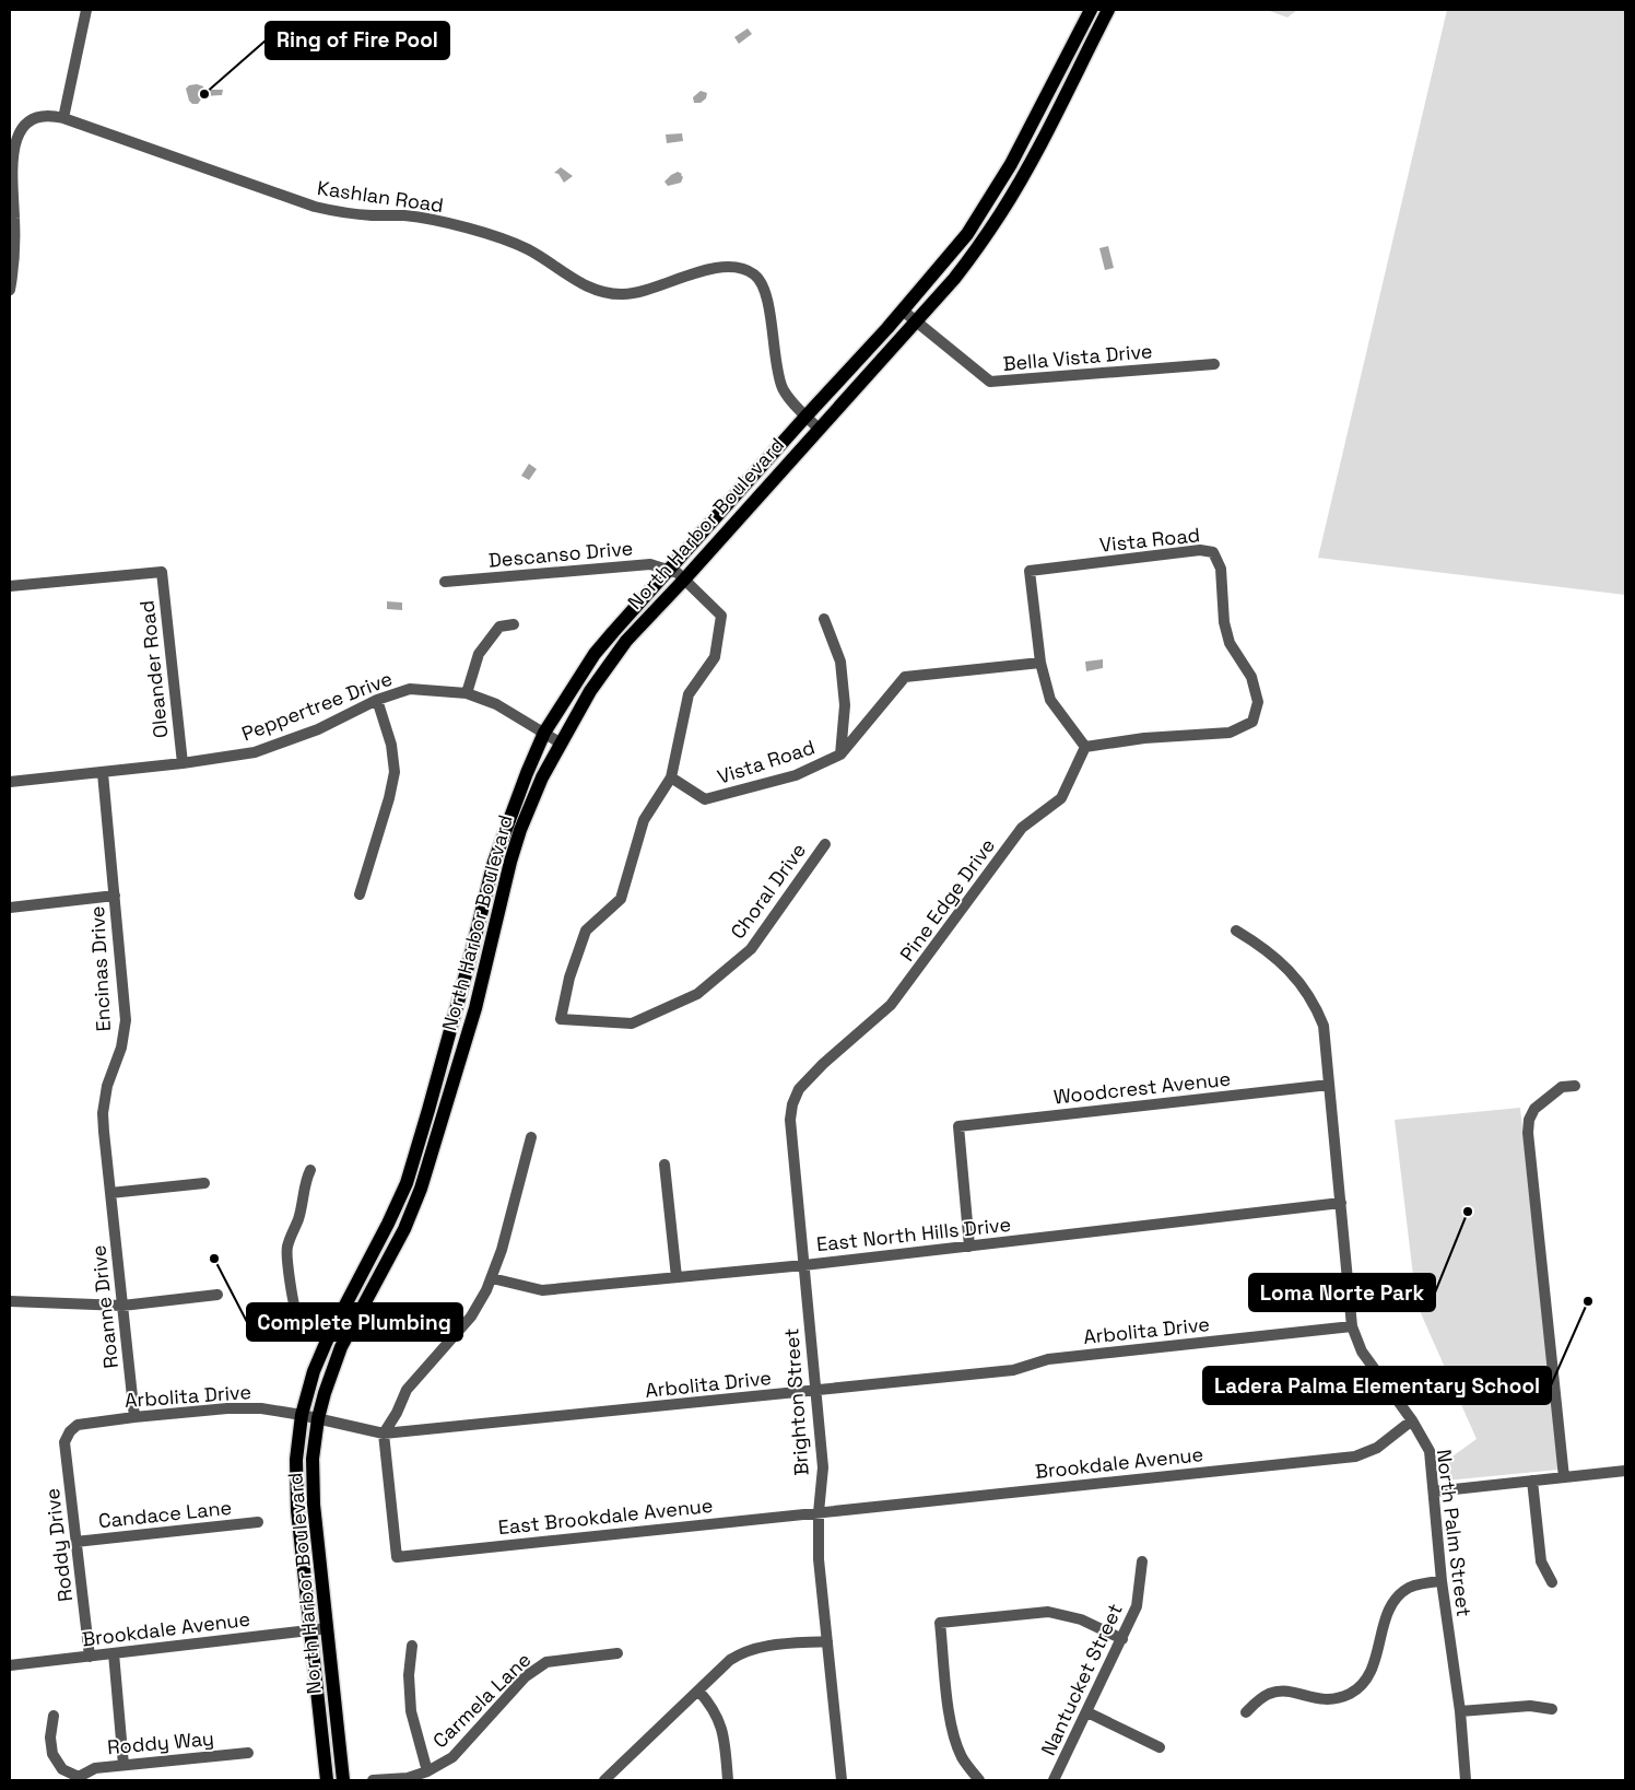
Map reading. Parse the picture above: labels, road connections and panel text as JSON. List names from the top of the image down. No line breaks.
{"streets":{"main road":["North Harbor Boulevard"],"street":["Kashlan Road","Bella Vista Drive","Vista Road","Descanso Drive","Oleander Road","Peppertree Drive","Choral Drive","Pine Edge Drive","Encinas Drive","Woodcrest Avenue","East North Hills Drive","Roanne Drive","Arbolita Drive","Brighton Street","Brookdale Avenue","Candace Lane","East Brookdale Avenue","North Palm Street","Roddy Drive","Nantucket Street","Carmela Lane","Roddy Way"]},"crossings":[["Kashlan Road","North Harbor Boulevard"],["Bella Vista Drive","North Harbor Boulevard"],["North Harbor Boulevard","Descanso Drive"],["North Harbor Boulevard","Peppertree Drive"],["North Harbor Boulevard","Arbolita Drive"],["North Harbor Boulevard","Brookdale Avenue"],["Vista Road","Choral Drive"],["Vista Road","Pine Edge Drive"],["Oleander Road","Peppertree Drive"],["Peppertree Drive","Encinas Drive"],["Pine Edge Drive","Brighton Street"],["Encinas Drive","Roanne Drive"],["Woodcrest Avenue","East North Hills Drive"],["Woodcrest Avenue","North Palm Street"],["East North Hills Drive","Brighton Street"],["East North Hills Drive","North Palm Street"],["Roanne Drive","Arbolita Drive"],["Arbolita Drive","Brighton Street"],["Arbolita Drive","East Brookdale Avenue"],["Arbolita Drive","North Palm Street"],["Arbolita Drive","Roddy Drive"],["Brighton Street","Brookdale Avenue"],["Brighton Street","East Brookdale Avenue"],["Brookdale Avenue","East Brookdale Avenue"],["Brookdale Avenue","North Palm Street"],["Brookdale Avenue","Roddy Drive"],["Candace Lane","Roddy Drive"]],"places":["Ring of Fire Pool","Loma Norte Park","Complete Plumbing","Ladera Palma Elementary School"]}
